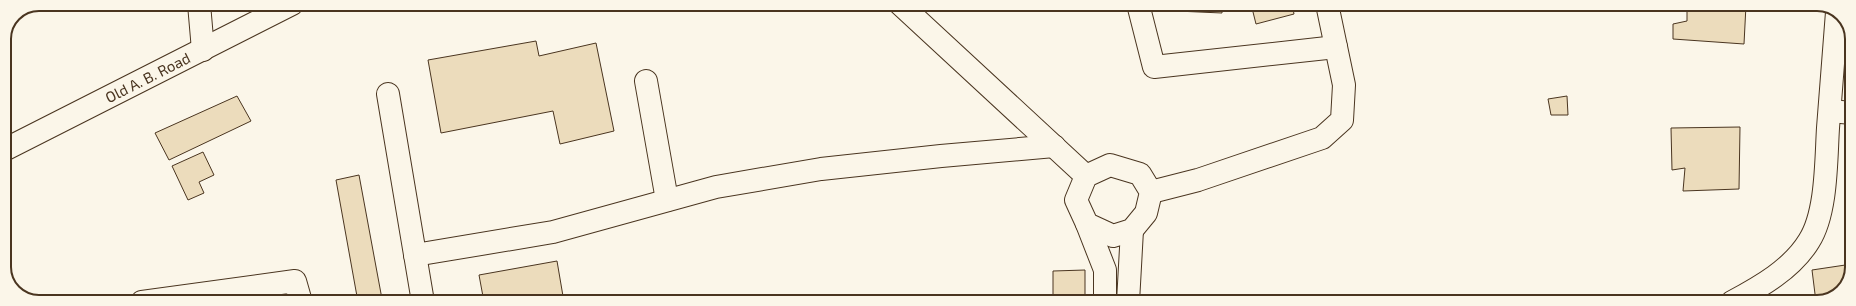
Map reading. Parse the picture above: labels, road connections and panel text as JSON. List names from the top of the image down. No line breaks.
{"streets":{"street":["Old A. B. Road"]}}
